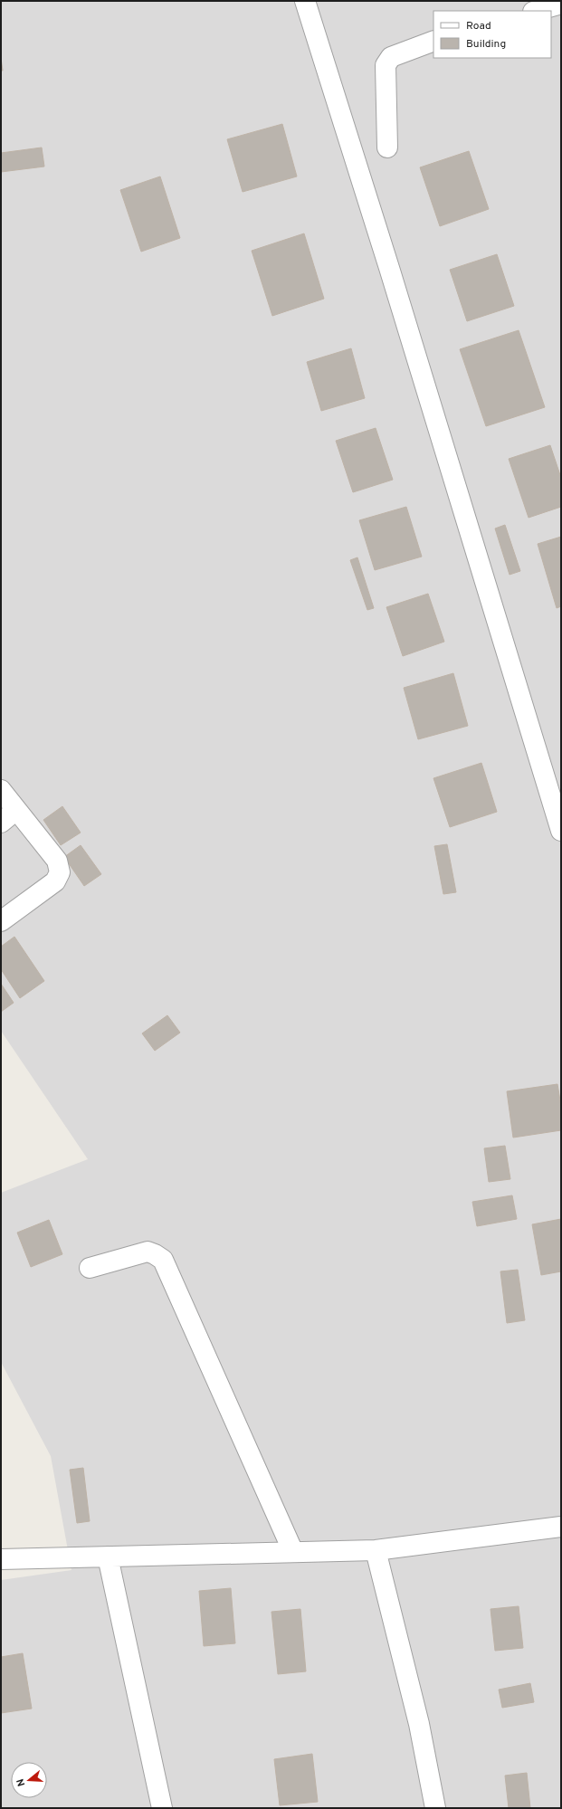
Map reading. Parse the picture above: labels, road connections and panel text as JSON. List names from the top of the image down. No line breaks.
{"legend":["Road","Building"],"north":"left"}
